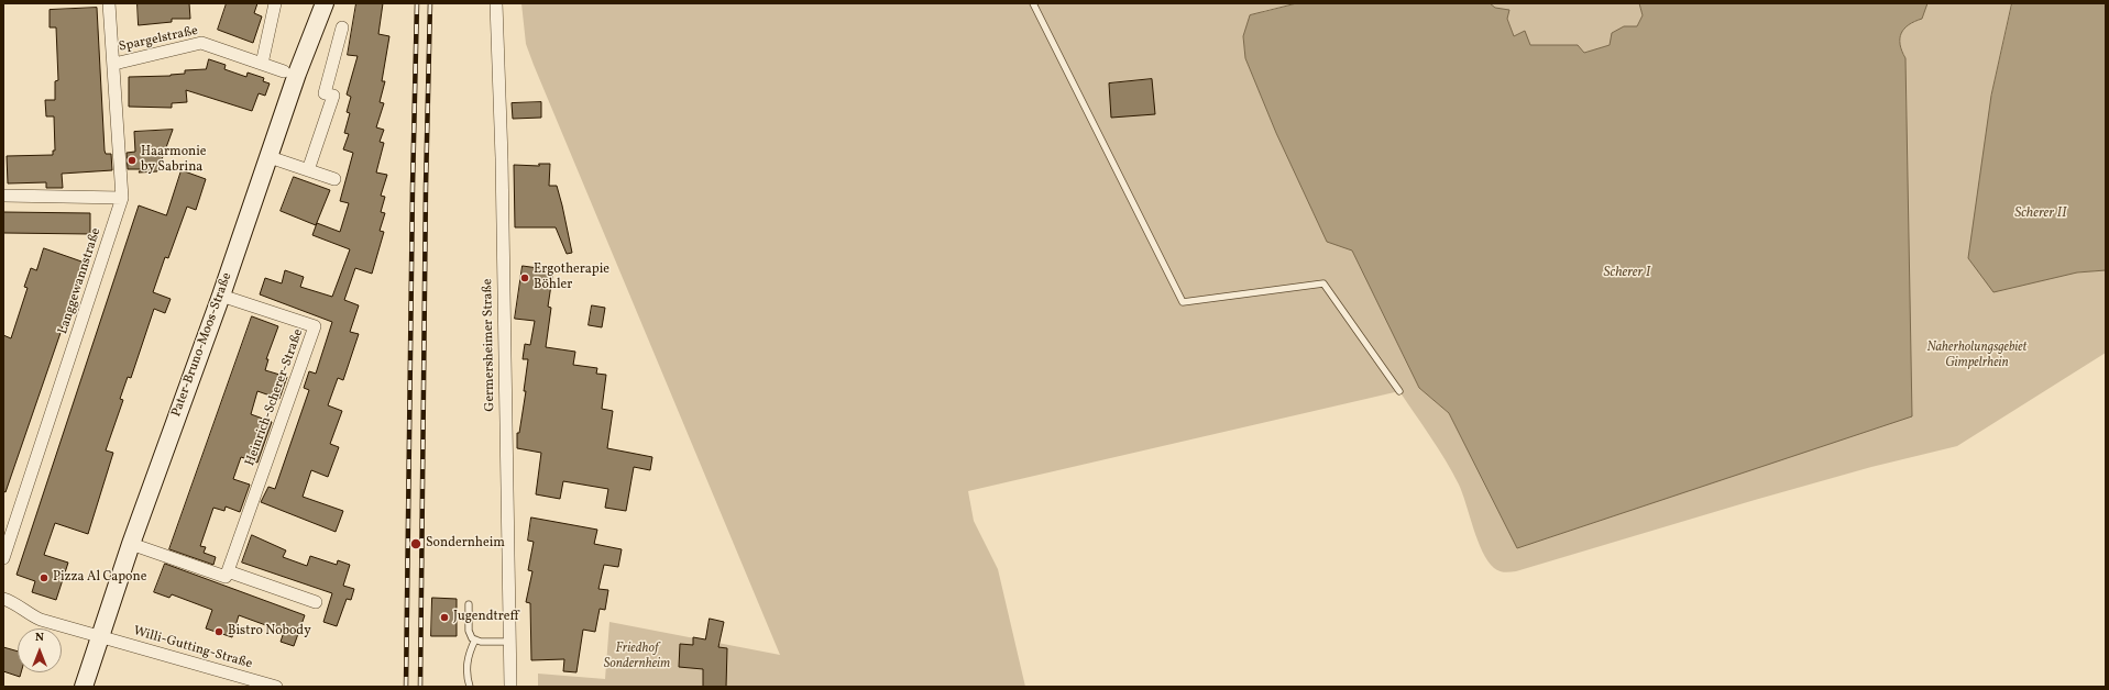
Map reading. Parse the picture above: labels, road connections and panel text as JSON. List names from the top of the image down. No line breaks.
{"streets":{"main road":["Pater-Bruno-Moos-Straße"],"street":["Spargelstraße","Langgewannstraße","Germersheimer Straße","Heinrich-Scherer-Straße","Willi-Gutting-Straße"]},"crossings":[["Spargelstraße","Langgewannstraße"],["Pater-Bruno-Moos-Straße","Heinrich-Scherer-Straße"],["Pater-Bruno-Moos-Straße","Willi-Gutting-Straße"]],"water":["Scherer II","Scherer I"],"parks":["Naherholungsgebiet Gimpelrhein","Friedhof Sondernheim"],"places":["Haarmonie by Sabrina","Ergotherapie Böhler","Sondernheim","Pizza Al Capone","Jugendtreff","Bistro Nobody"],"north":"top"}
